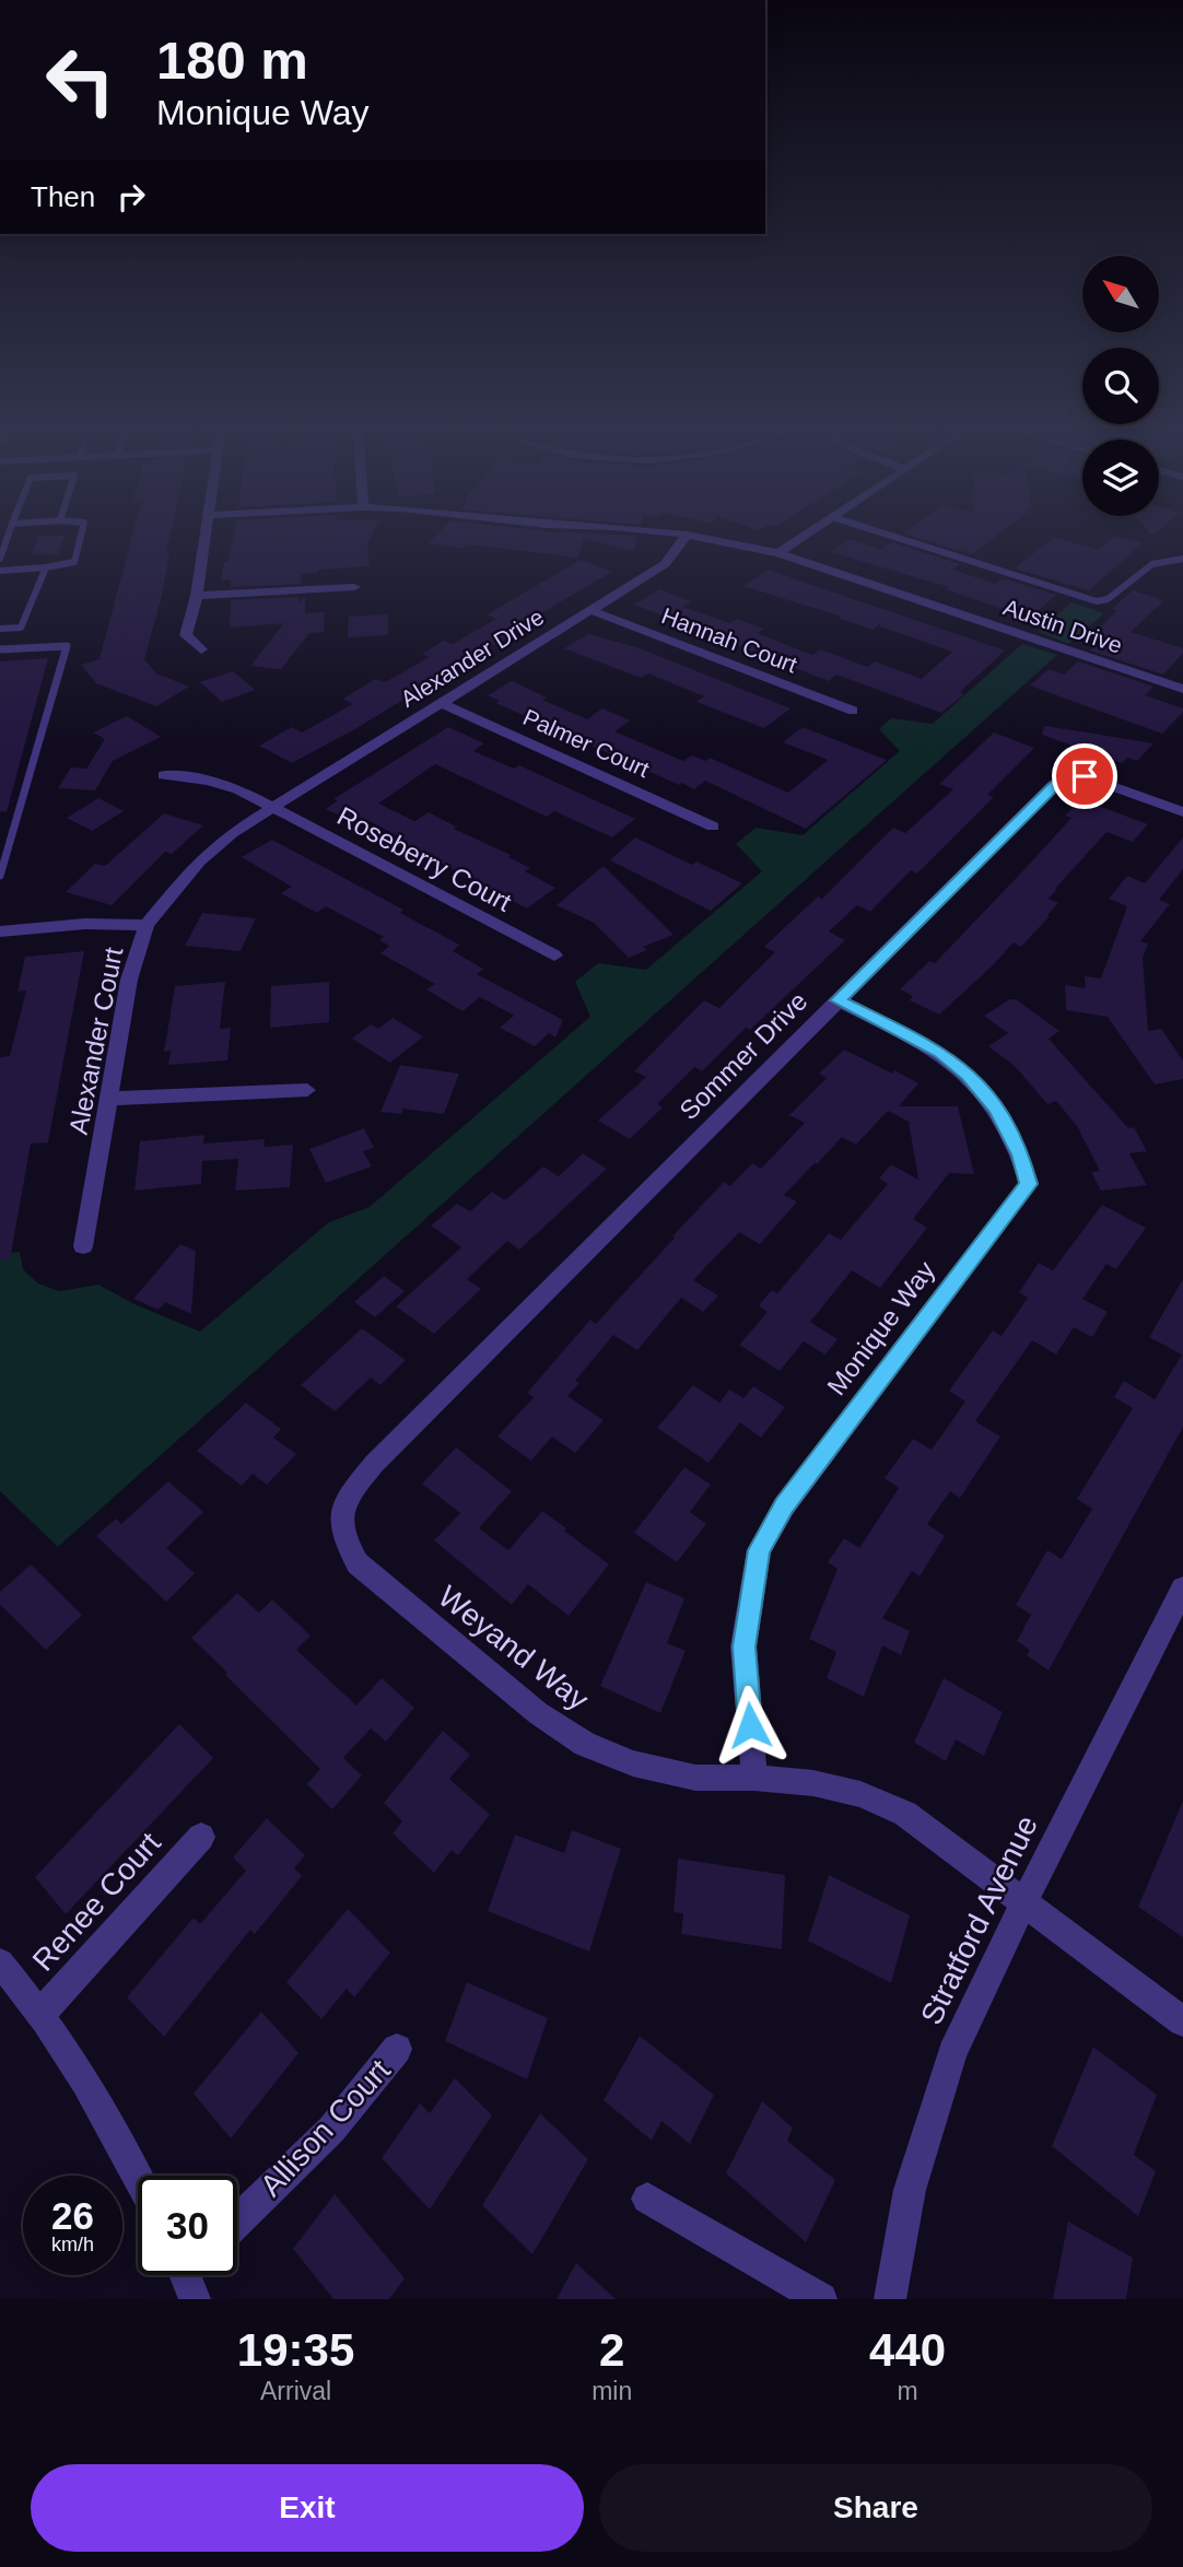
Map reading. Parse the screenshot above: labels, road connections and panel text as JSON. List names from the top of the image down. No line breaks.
{"streets":{"street":["Austin Drive","Hannah Court","Alexander Drive","Palmer Court","Roseberry Court","Alexander Court","Sommer Drive","Monique Way","Weyand Way","Renee Court","Stratford Avenue","Allison Court"]},"crossings":[["Austin Drive","Alexander Drive"],["Hannah Court","Alexander Drive"],["Alexander Drive","Palmer Court"],["Alexander Drive","Roseberry Court"],["Alexander Drive","Alexander Court"],["Roseberry Court","Alexander Court"],["Sommer Drive","Monique Way"],["Sommer Drive","Weyand Way"],["Monique Way","Weyand Way"],["Weyand Way","Stratford Avenue"]],"north":"top left","page":{"turn":["180 m","Monique Way"],"then":"Then","speed":"26 km/h","limit":"30","eta":["19:35","Arrival","2","min","440","m"],"buttons":["Exit","Share"]}}
